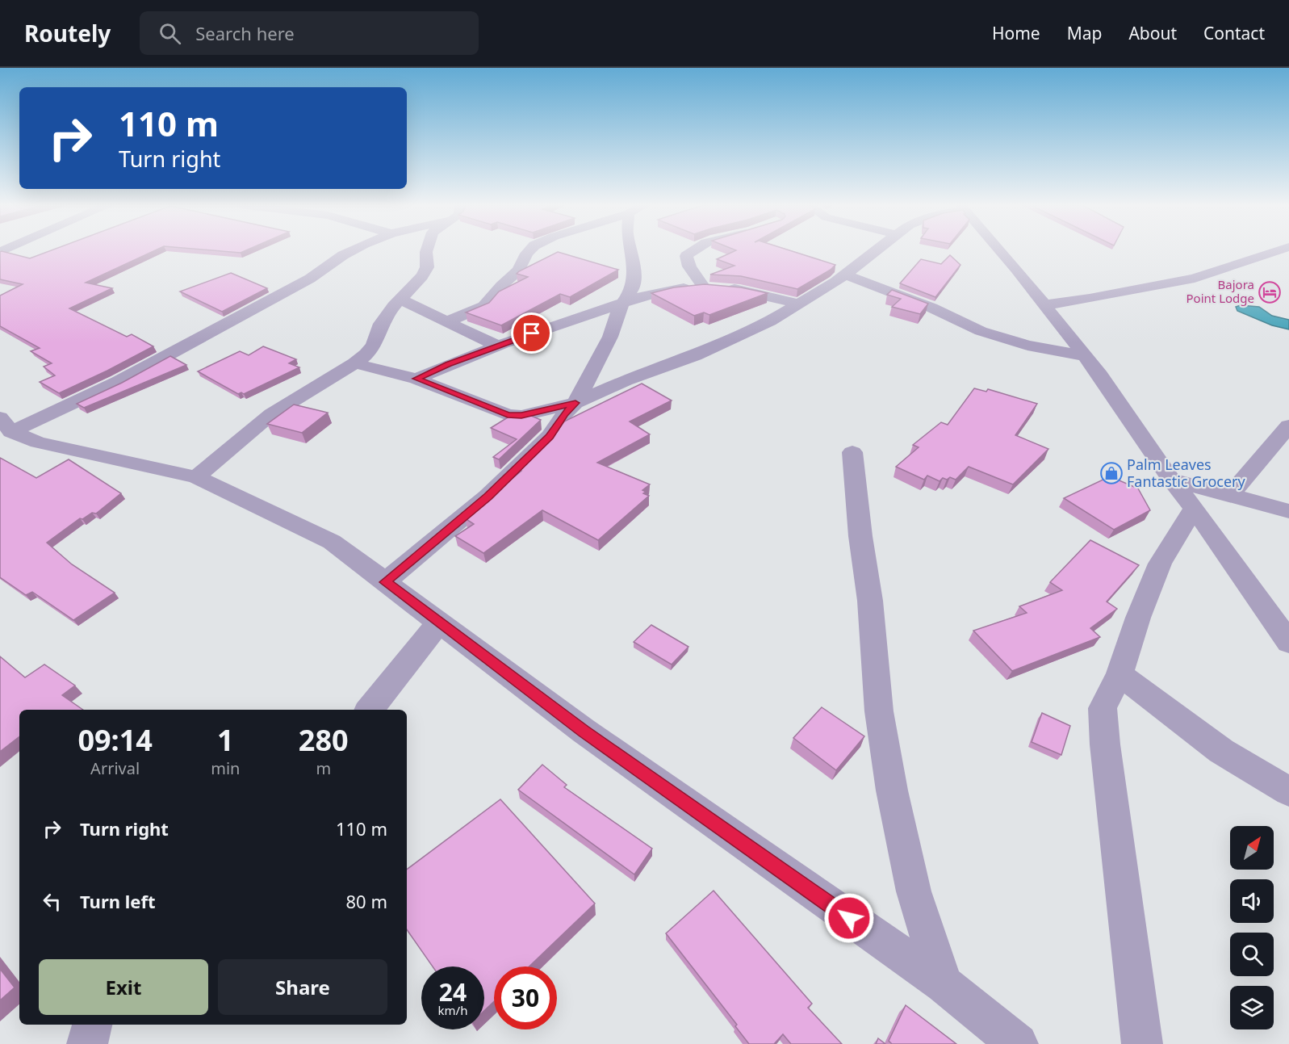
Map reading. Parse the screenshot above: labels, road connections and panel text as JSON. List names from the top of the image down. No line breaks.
{"places":{"hotel":["Bajora Point Lodge"],"shop":["Palm Leaves Fantastic Grocery"]},"north":"top right","page":{"header":"Routely","search":"Search here","nav":["Home","Map","About","Contact"],"turn":["110 m","Turn right"],"eta":["09:14","Arrival","1","min","280","m"],"list":[{"name":"Turn right","value":"110 m"},{"name":"Turn left","value":"80 m"}],"buttons":["Exit","Share"],"speed":"24 km/h","limit":"30"}}
